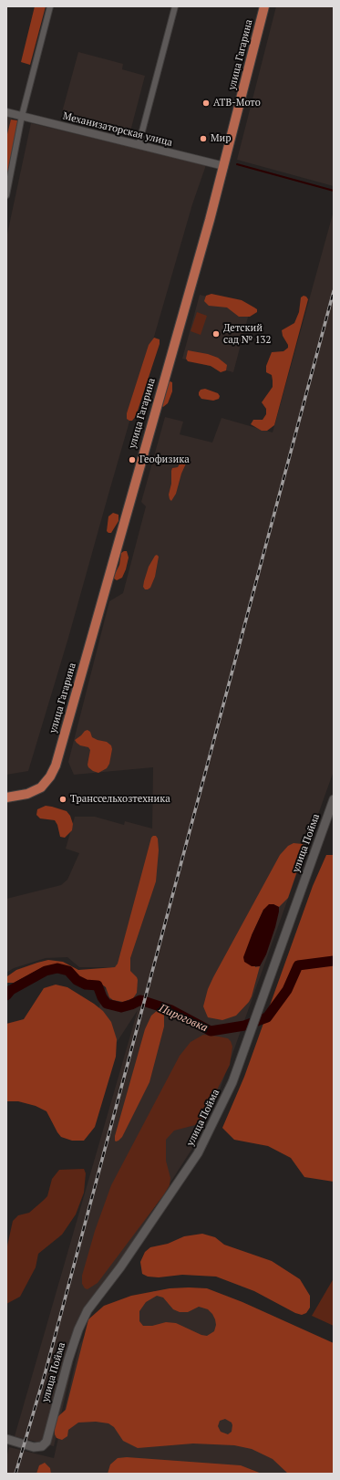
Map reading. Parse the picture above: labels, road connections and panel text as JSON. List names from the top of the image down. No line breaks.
{"streets":{"main road":["улица Гагарина","улица Пойма"],"street":["Механизаторская улица"]},"crossings":[["улица Гагарина","Механизаторская улица"]],"water":["Пироговка"],"places":["АТВ-Мото","Мир","Детский сад № 132","Геофизика","Транссельхозтехника"]}
